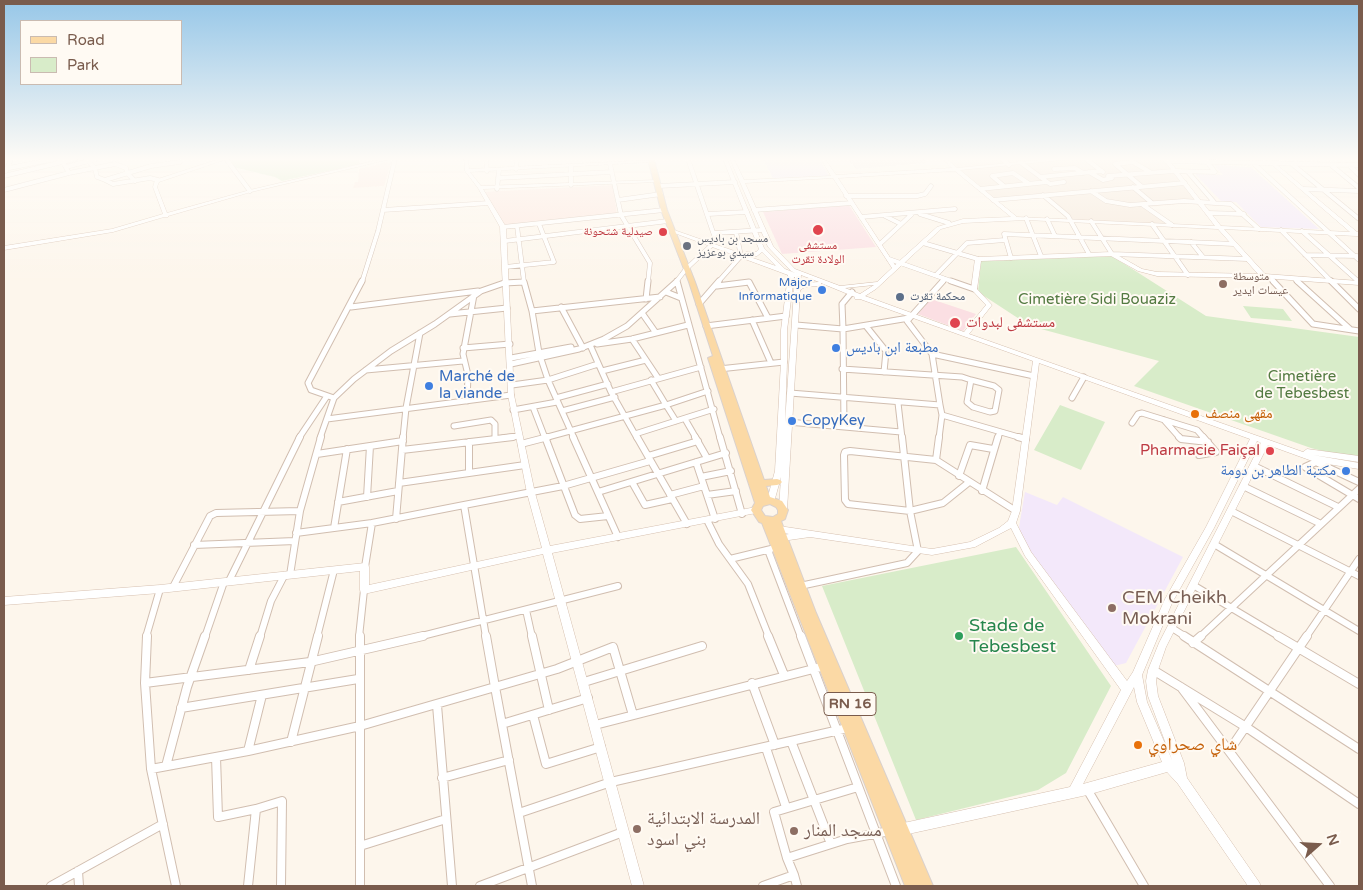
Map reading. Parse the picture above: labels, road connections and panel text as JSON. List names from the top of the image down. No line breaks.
{"streets":{"main road":["RN 16"]},"parks":["Cimetière Sidi Bouaziz","Cimetière de Tebesbest"],"places":["مستشفى الولادة تقرت","صيدلية شتحونة","مسجد بن باديس سيدي بوعزيز","متوسطة عيسات ايدير","Major Informatique","محكمة تقرت","مستشفى لبدوات","مطبعة ابن باديس","Marché de la viande","مقهى منصف","CopyKey","Pharmacie Faiçal","مكتبة الطاهر بن دومة","CEM Cheikh Mokrani","Stade de Tebesbest","شاي صحراوي","المدرسة الابتدائية بني اسود","مسجد المنار"],"legend":["Road","Park"],"north":"right"}
